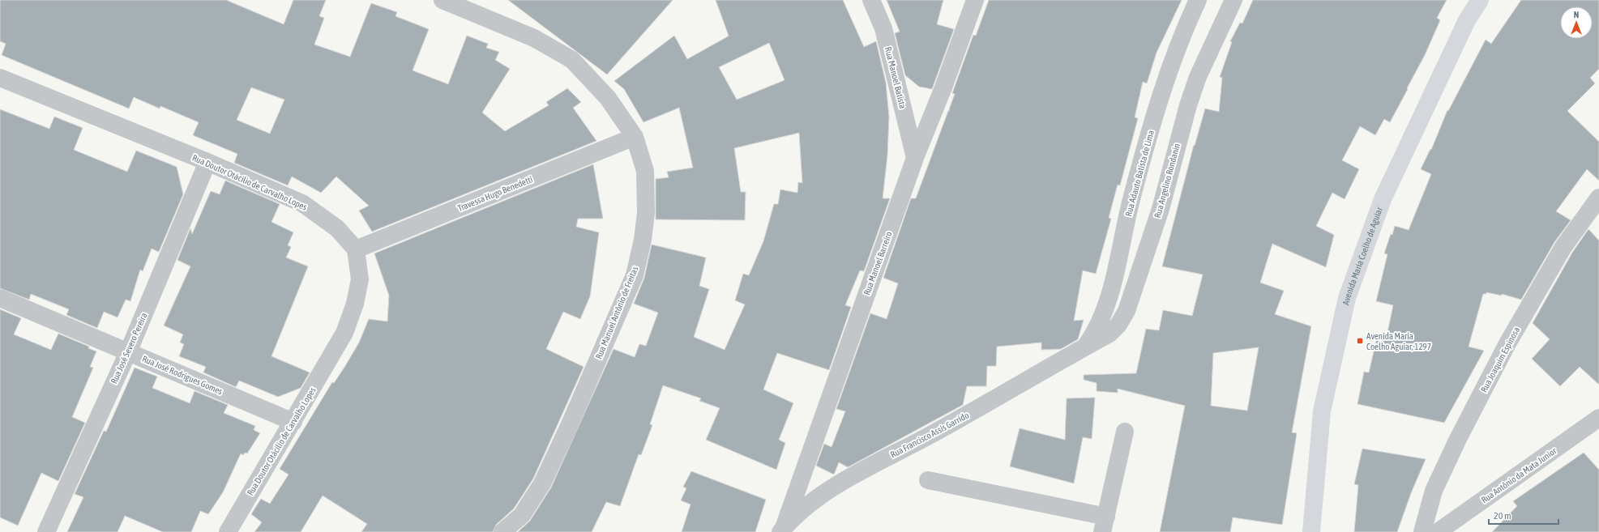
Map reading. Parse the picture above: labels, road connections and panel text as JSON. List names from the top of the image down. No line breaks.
{"streets":{"main road":["Avenida Maria Coelho de Aguiar"],"street":["Rua Manoel Batista","Rua Adauto Batista de Lima","Rua Angelino Rondanin","Rua Doutor Otácilio de Carvalho Lopes","Travessa Hugo Benedetti","Rua Manoel Barreiro","Rua Manuel Antônio de Freitas","Rua José Severo Pereira","Rua Joaquim Espinosa","Rua José Rodrigues Gomes","Rua Francisco Assis Garrido","Rua Antônio da Mata Junior"]},"crossings":[["Rua Manoel Batista","Rua Manoel Barreiro"],["Rua Adauto Batista de Lima","Rua Angelino Rondanin"],["Rua Adauto Batista de Lima","Rua Francisco Assis Garrido"],["Rua Angelino Rondanin","Rua Francisco Assis Garrido"],["Rua Doutor Otácilio de Carvalho Lopes","Travessa Hugo Benedetti"],["Rua Doutor Otácilio de Carvalho Lopes","Rua José Severo Pereira"],["Rua Doutor Otácilio de Carvalho Lopes","Rua José Rodrigues Gomes"],["Travessa Hugo Benedetti","Rua Manuel Antônio de Freitas"],["Rua Manoel Barreiro","Rua Francisco Assis Garrido"],["Rua José Severo Pereira","Rua José Rodrigues Gomes"]],"places":{"transit":["Avenida Maria Coelho Aguiar, 1297"]},"scale_bar":"20 m","north":"top"}
